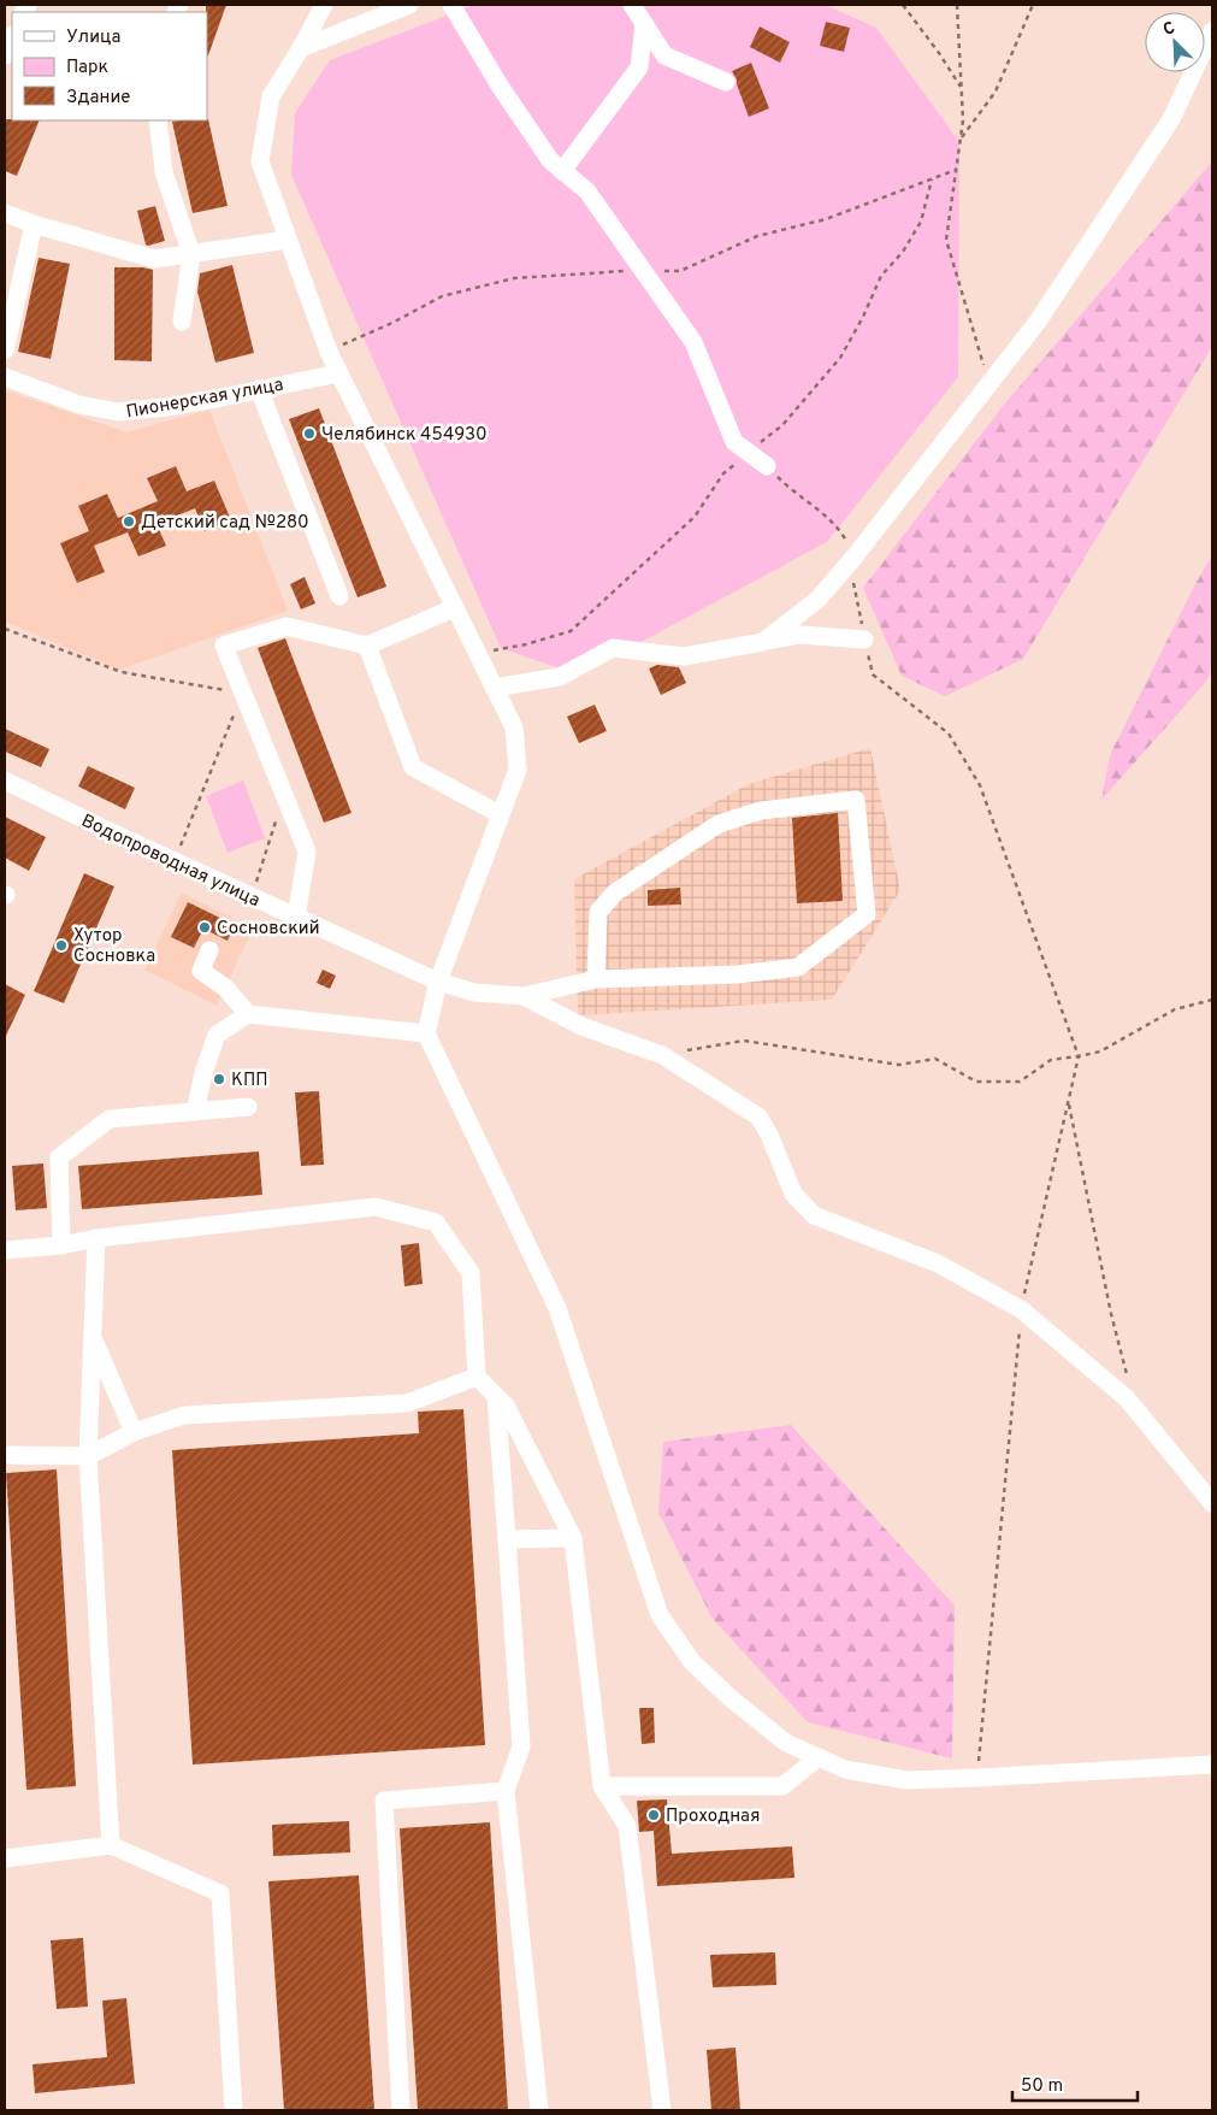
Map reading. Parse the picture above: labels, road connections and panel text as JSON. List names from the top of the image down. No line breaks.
{"streets":{"street":["Пионерская улица","Водопроводная улица"]},"places":["Челябинск 454930","Детский сад №280","Сосновский","Хутор Сосновка","КПП","Проходная"],"legend":["Улица","Парк","Здание"],"scale_bar":"50 m","north":"top left"}
